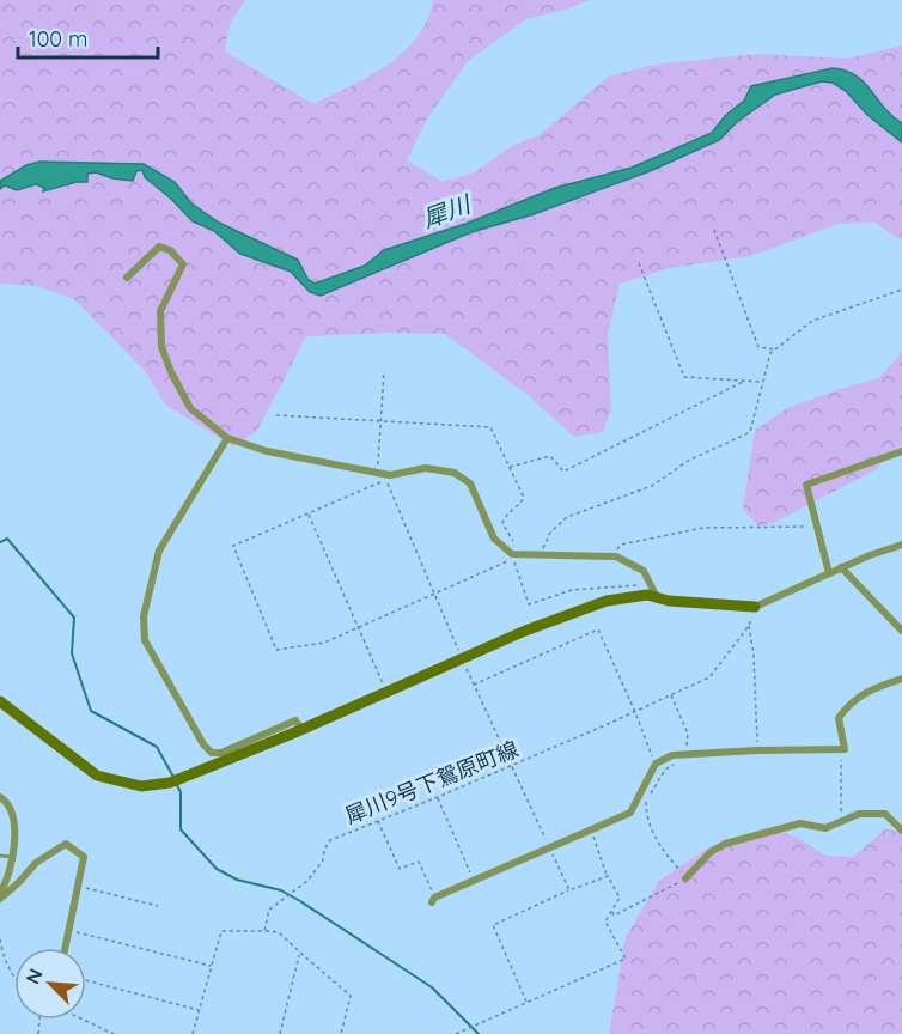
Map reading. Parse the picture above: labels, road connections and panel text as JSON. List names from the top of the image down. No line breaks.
{"streets":{"path":["犀川9号下鴛原町線"]},"water":["犀川"],"scale_bar":"100 m","north":"top left"}
